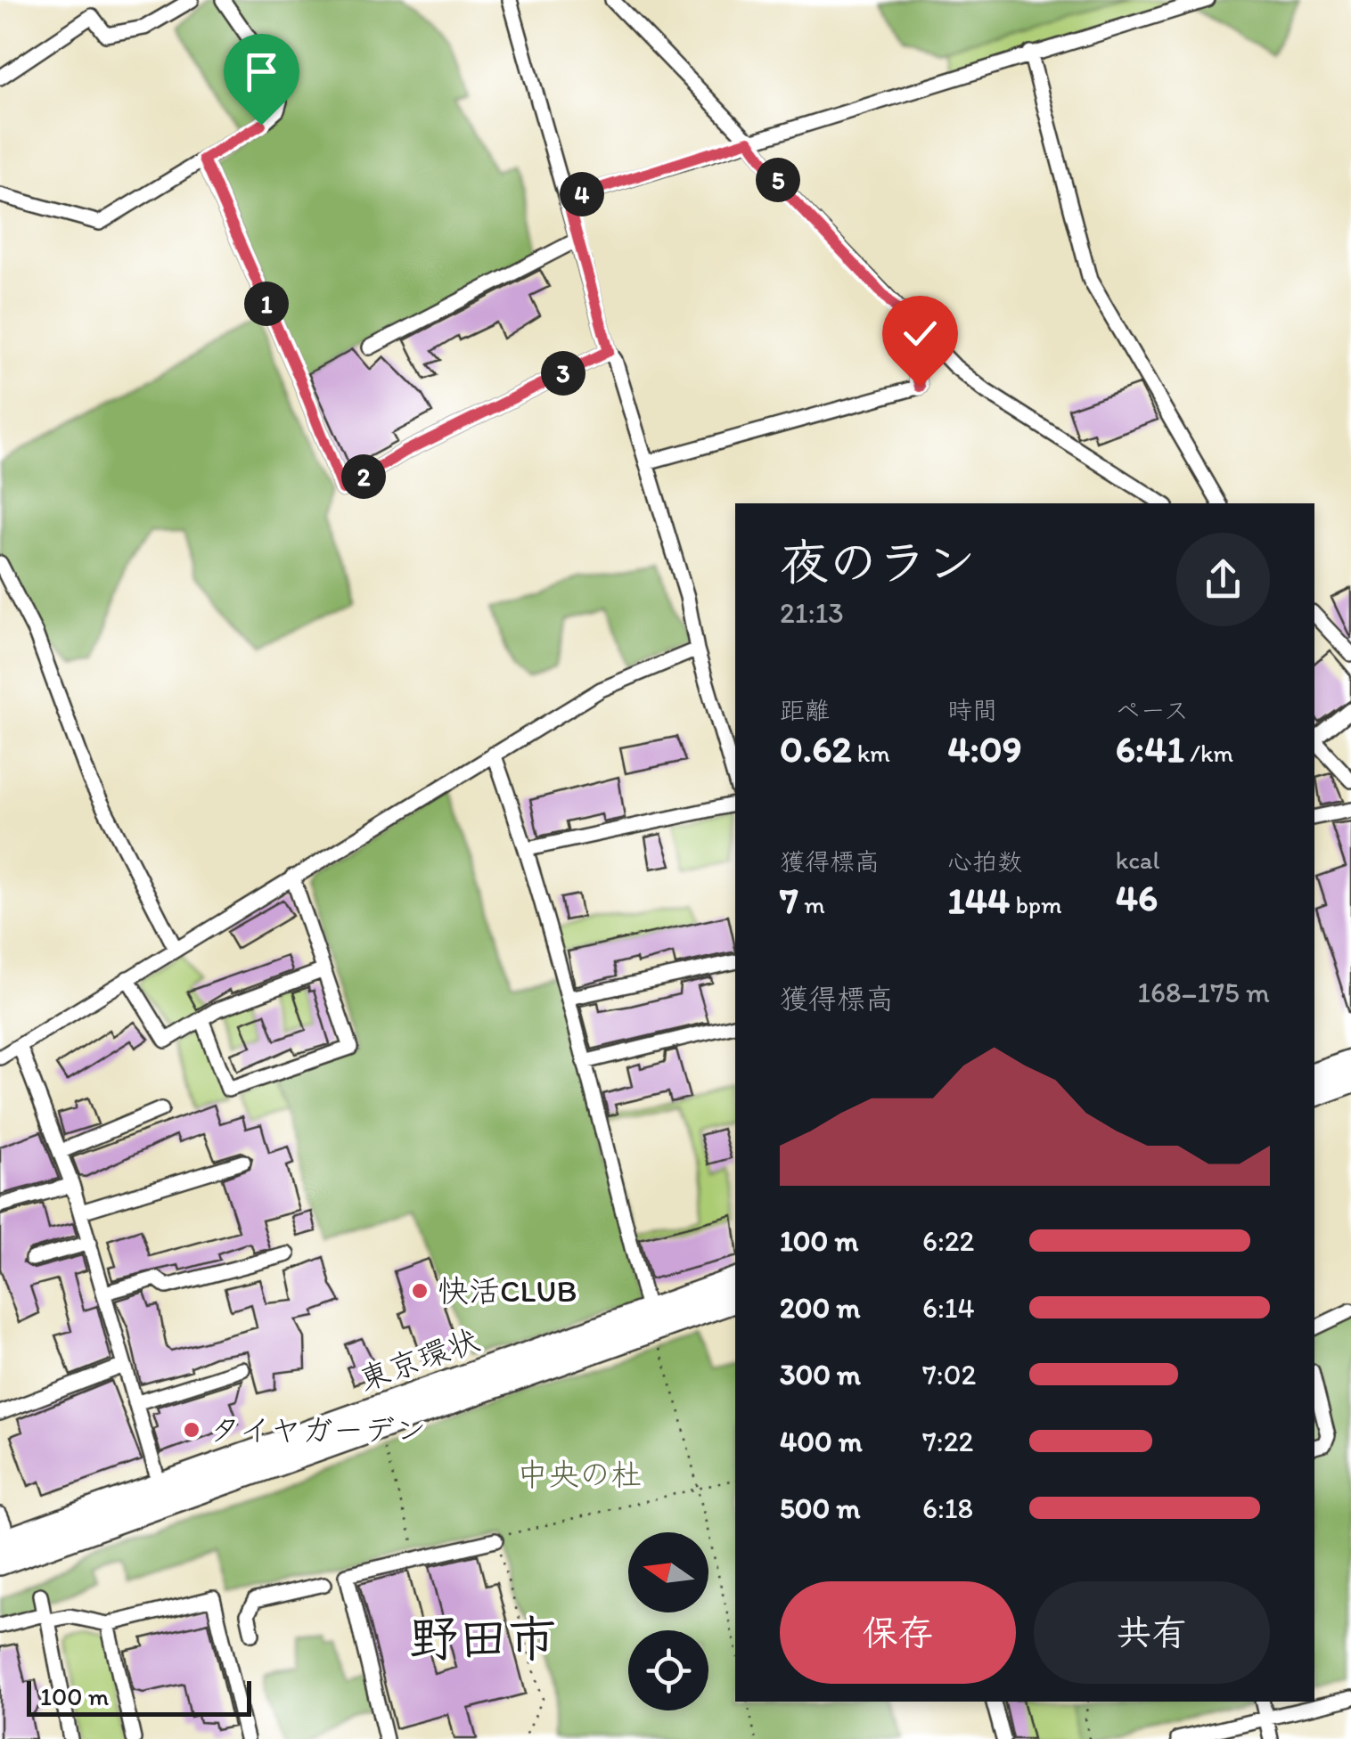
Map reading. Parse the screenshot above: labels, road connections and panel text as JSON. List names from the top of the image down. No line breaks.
{"streets":{"highway":["東京環状"]},"districts":["野田市"],"parks":["中央の杜"],"places":["快活CLUB","タイヤガーデン"],"scale_bar":"100 m","north":"left","page":{"pins":["5","4","1","3","2"],"heading":["夜のラン","21:13"],"stats":[["距離","0.62 km"],["時間","4:09"],["ペース","6:41 /km"],["獲得標高","7 m"],["心拍数","144 bpm"],["kcal","46"]],"chart":["獲得標高","168–175 m"],"list":[{"name":"100 m","note":"6:22"},{"name":"200 m","note":"6:14"},{"name":"300 m","note":"7:02"},{"name":"400 m","note":"7:22"},{"name":"500 m","note":"6:18"}],"buttons":["保存","共有"],"scale":"100 m"}}
